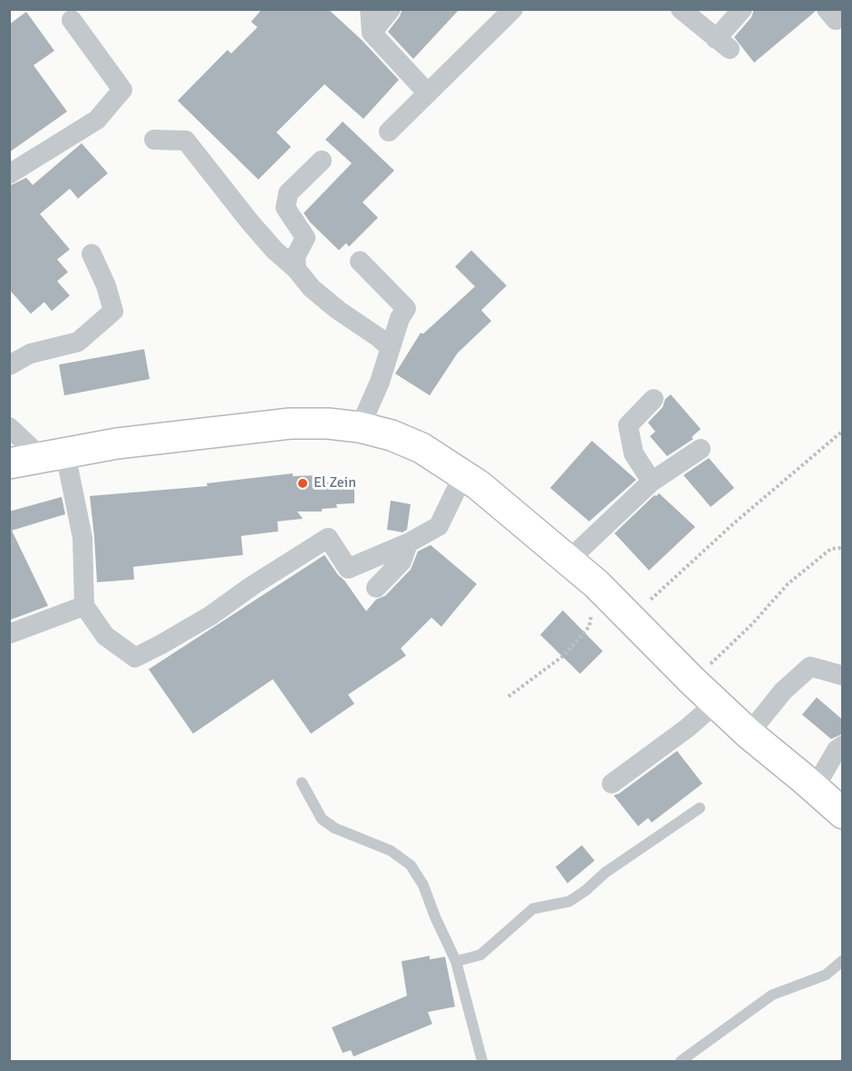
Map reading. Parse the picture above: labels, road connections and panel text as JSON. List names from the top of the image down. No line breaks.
{"places":["El Zein"]}
